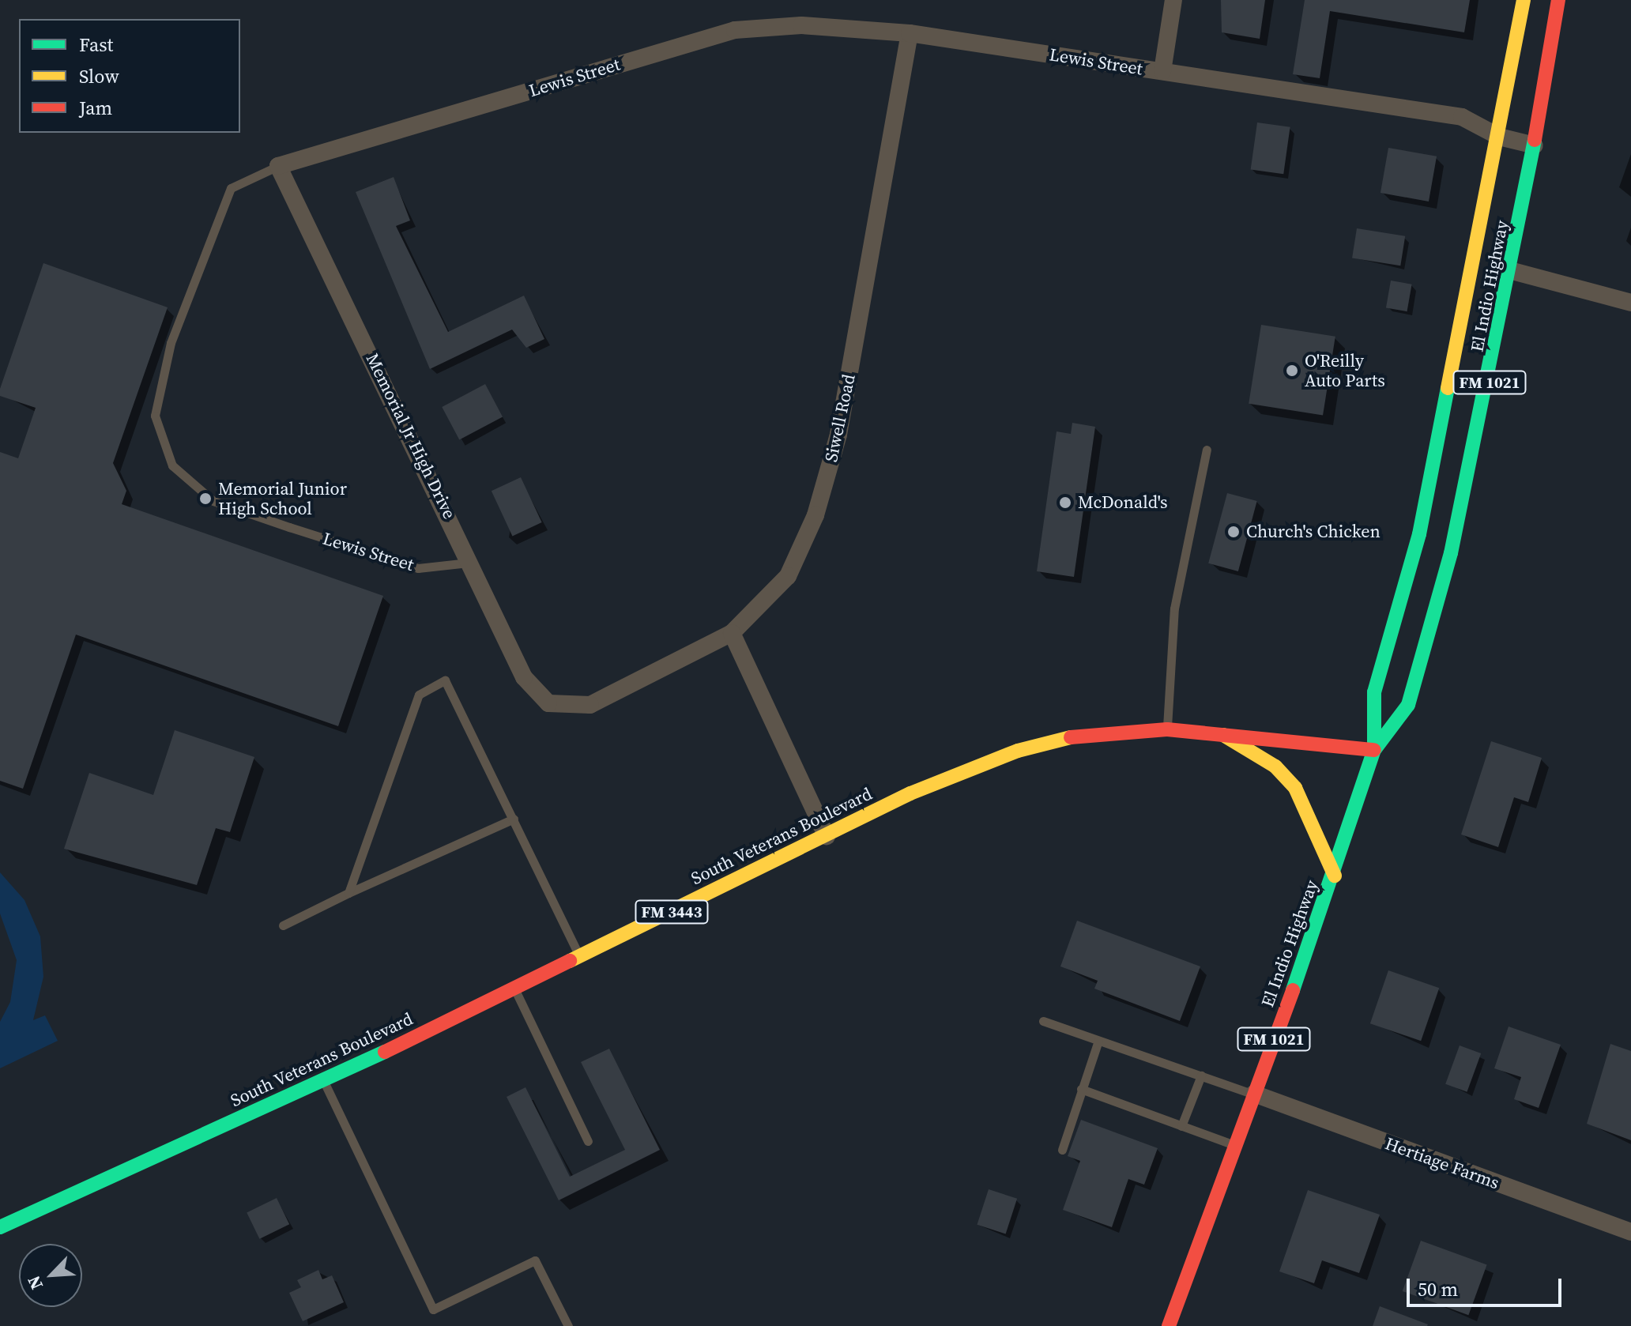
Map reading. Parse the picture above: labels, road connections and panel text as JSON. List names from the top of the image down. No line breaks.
{"streets":{"main road":["El Indio Highway","FM 1021","South Veterans Boulevard","FM 3443"],"street":["Lewis Street","Siwell Road","Memorial Jr High Drive","Hertiage Farms"]},"crossings":[["Lewis Street","El Indio Highway"],["Lewis Street","Siwell Road"],["Lewis Street","Memorial Jr High Drive"],["El Indio Highway","South Veterans Boulevard"],["El Indio Highway","Hertiage Farms"],["Siwell Road","Memorial Jr High Drive"]],"places":["O'Reilly Auto Parts","Memorial Junior High School","McDonald's","Church's Chicken"],"legend":["Fast","Slow","Jam"],"scale_bar":"50 m","north":"bottom left"}
